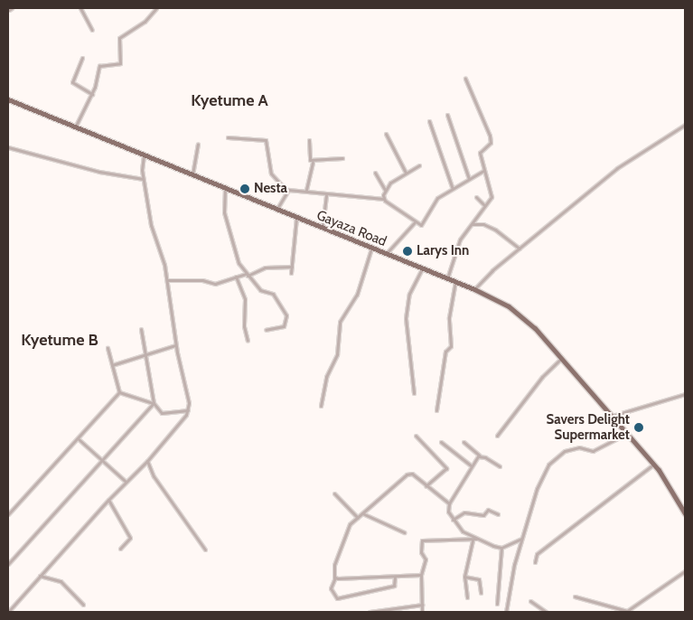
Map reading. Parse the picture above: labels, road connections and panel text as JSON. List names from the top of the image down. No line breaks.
{"streets":{"main road":["Gayaza Road"]},"districts":["Kyetume A","Kyetume B"],"places":["Nesta","Larys Inn","Savers Delight Supermarket"]}
